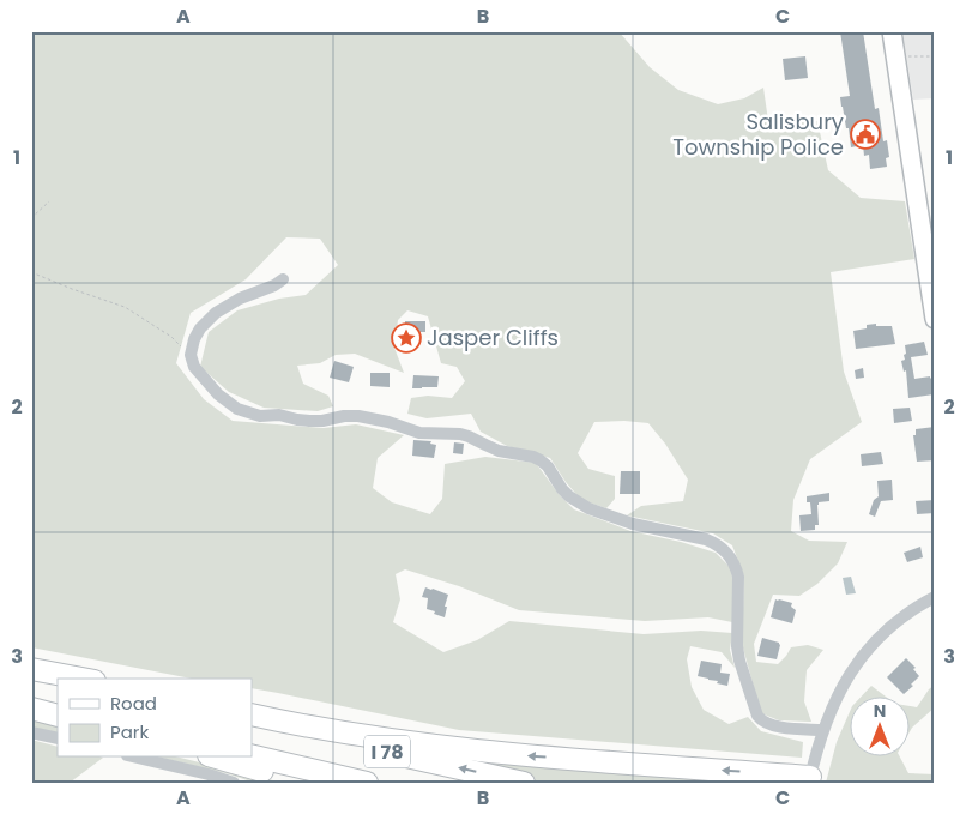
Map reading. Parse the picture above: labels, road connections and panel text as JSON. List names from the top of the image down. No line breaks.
{"streets":{"highway":["I 78"]},"places":{"public building":["Salisbury Township Police"],"place":["Jasper Cliffs"]},"legend":["Road","Park"],"north":"top","grid":{"columns":["A","B","C"],"rows":["1","2","3"]}}
